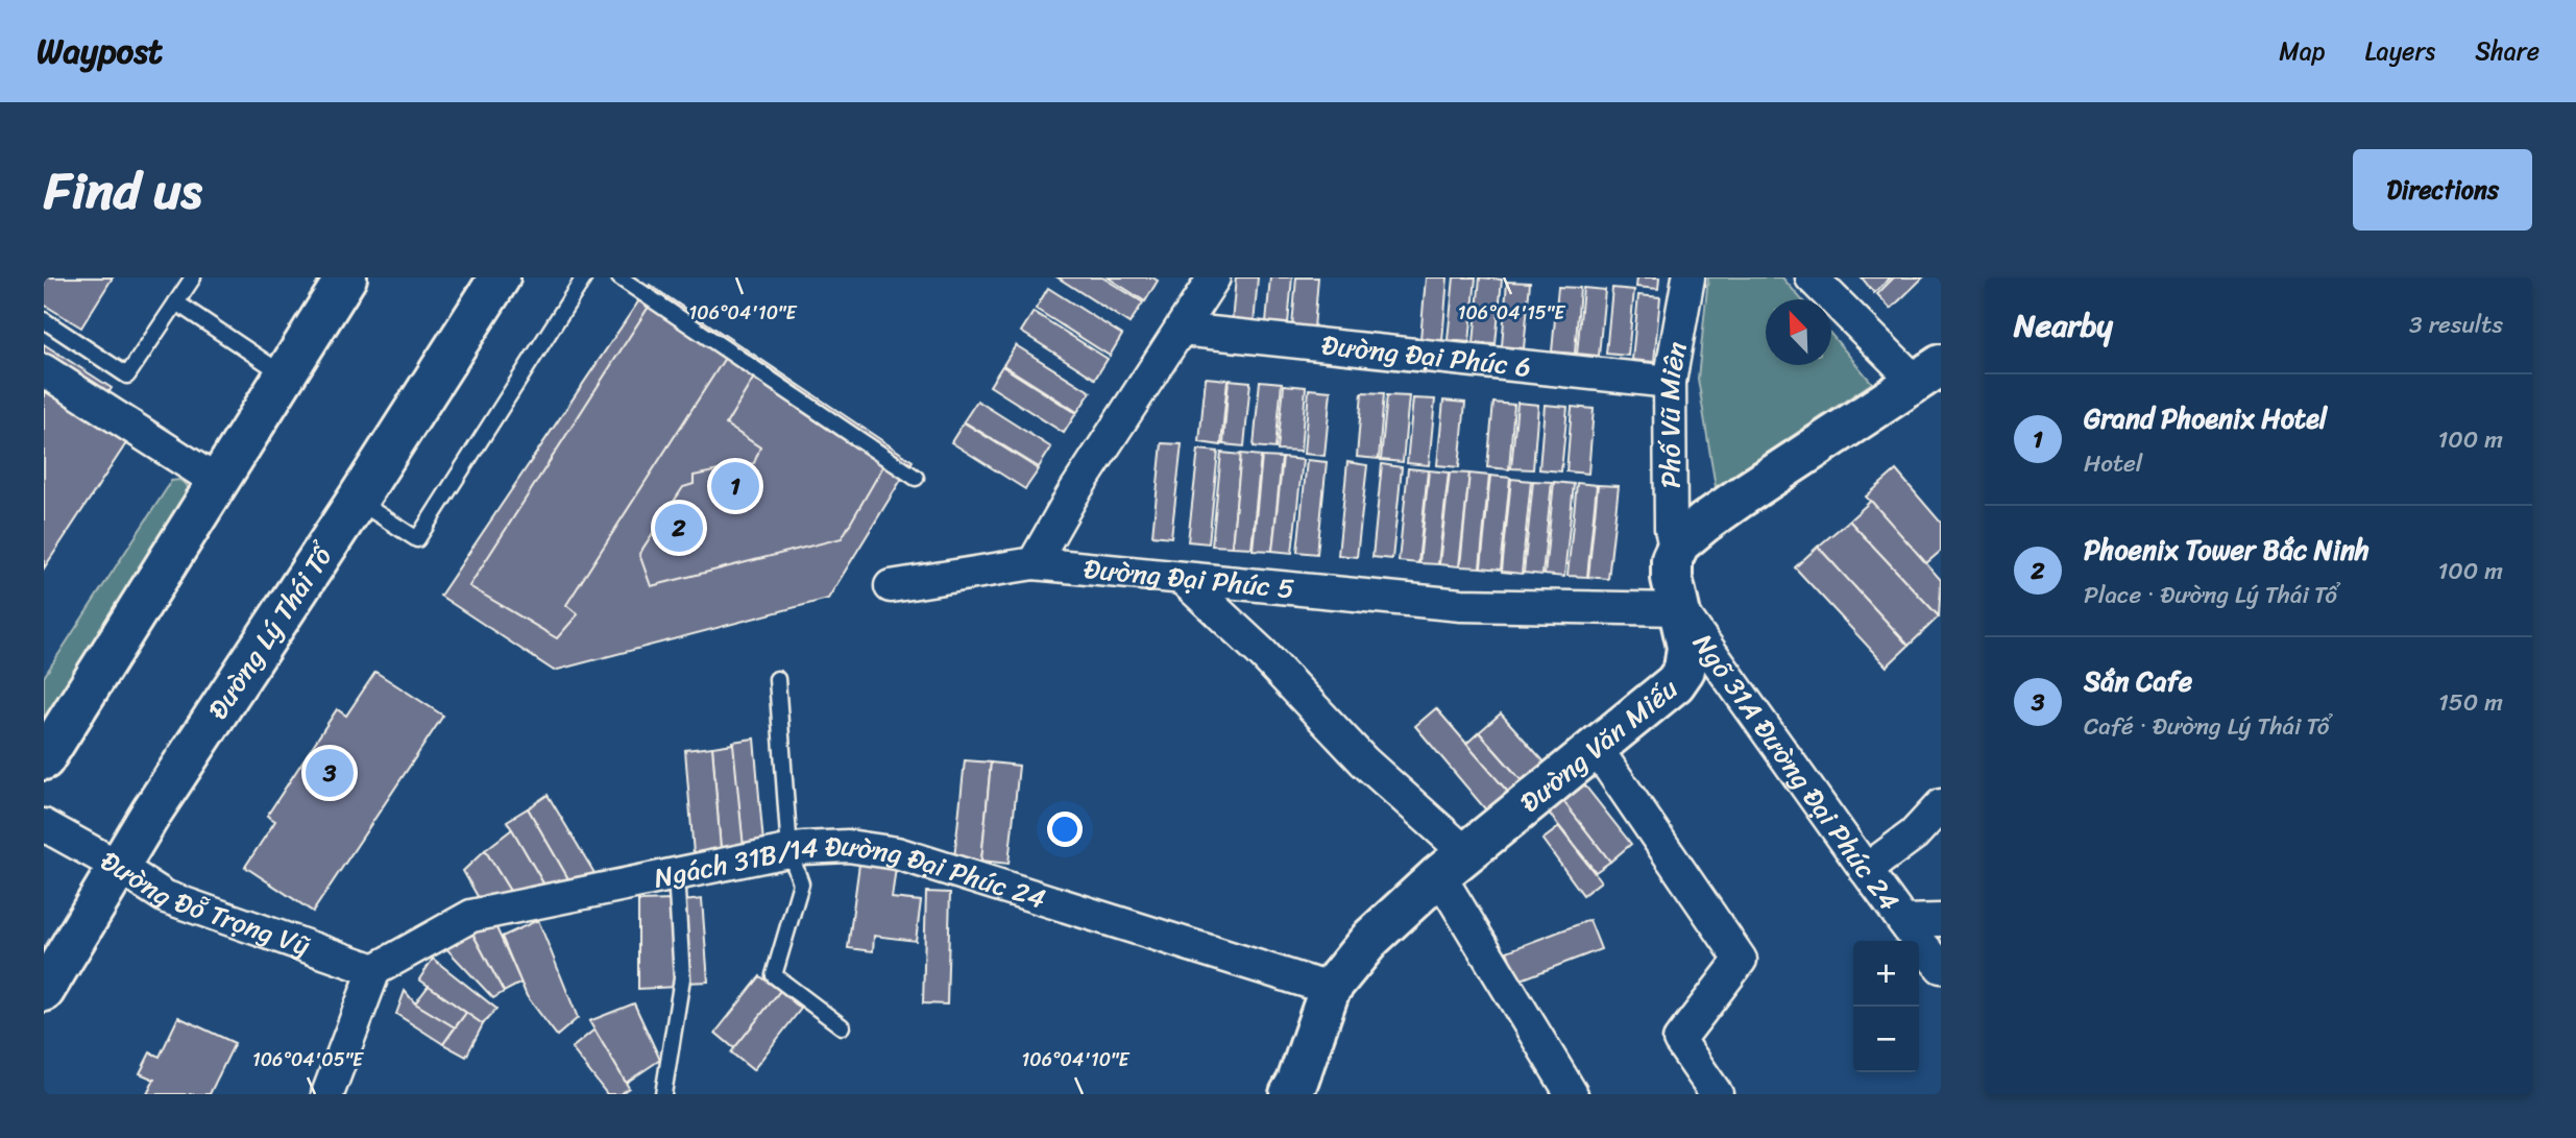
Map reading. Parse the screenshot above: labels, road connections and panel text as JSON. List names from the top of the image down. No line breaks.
{"streets":{"main road":["Đường Lý Thái Tổ","Đường Văn Miếu"],"street":["Đường Đại Phúc 6","Phố Vũ Miên","Đường Đại Phúc 5","Ngõ 31A Đường Đại Phúc 24","Ngách 31B/14 Đường Đại Phúc 24","Đường Đỗ Trọng Vỹ"]},"crossings":[["Đường Đại Phúc 6","Phố Vũ Miên"],["Đường Đại Phúc 6","Đường Đại Phúc 5"],["Phố Vũ Miên","Đường Văn Miếu"],["Đường Đại Phúc 5","Đường Văn Miếu"],["Đường Đại Phúc 5","Ngõ 31A Đường Đại Phúc 24"],["Đường Lý Thái Tổ","Đường Đỗ Trọng Vỹ"],["Đường Văn Miếu","Ngõ 31A Đường Đại Phúc 24"],["Đường Văn Miếu","Ngách 31B/14 Đường Đại Phúc 24"],["Ngách 31B/14 Đường Đại Phúc 24","Đường Đỗ Trọng Vỹ"]],"north":"top left","page":{"header":"Waypost","nav":["Map","Layers","Share"],"title":"Find us","buttons":"Directions","heading":["Nearby","3 results"],"list":[{"mark":"1","name":"Grand Phoenix Hotel","note":"Hotel","value":"100 m"},{"mark":"2","name":"Phoenix Tower Bắc Ninh","note":"Place · Đường Lý Thái Tổ","value":"100 m"},{"mark":"3","name":"Sắn Cafe","note":"Café · Đường Lý Thái Tổ","value":"150 m"}],"pins":["1","2","3"],"map_buttons":["+","−"]},"coordinates":["106°04'10\"E","106°04'15\"E","106°04'05\"E"]}
